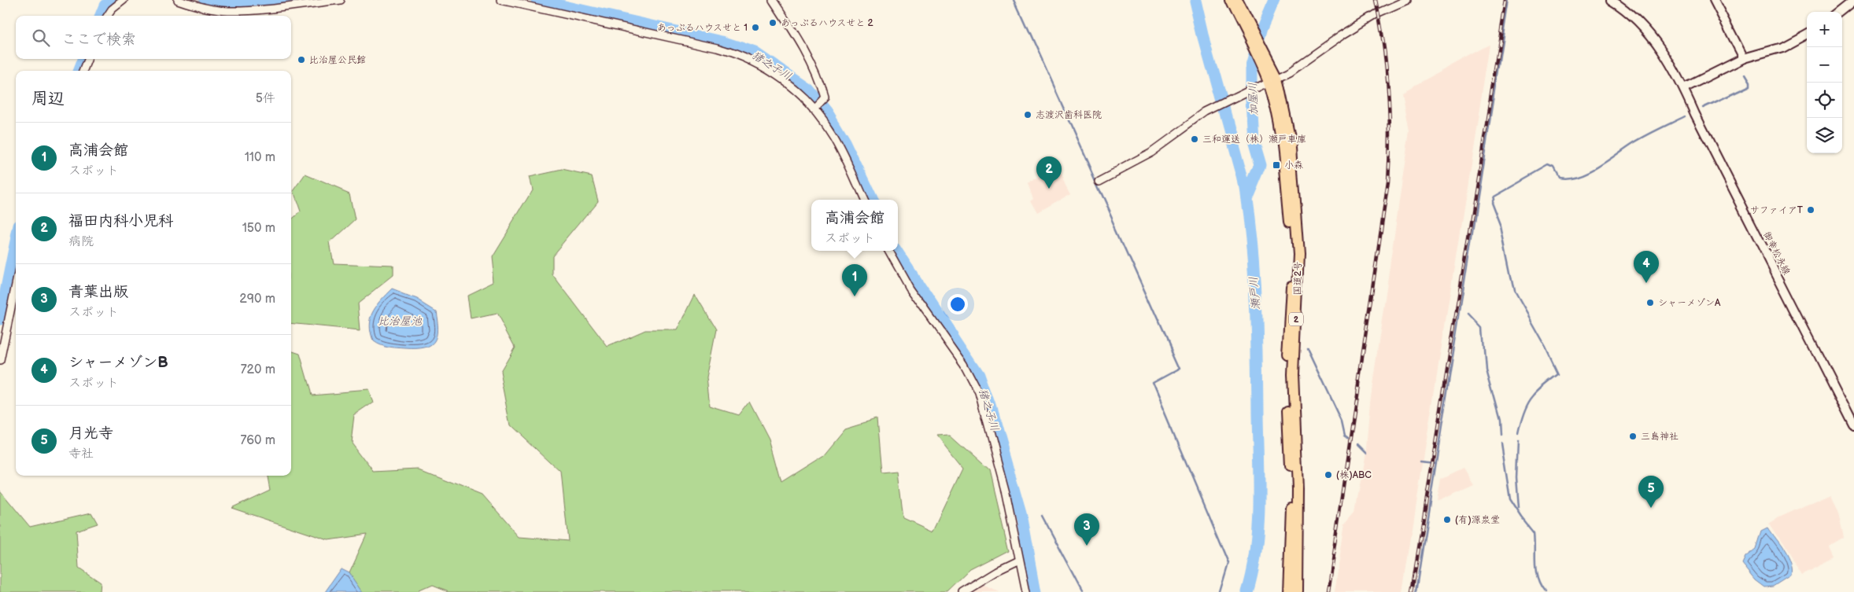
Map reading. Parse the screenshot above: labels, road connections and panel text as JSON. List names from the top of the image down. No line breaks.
{"streets":{"highway":["国道2号","2"],"main road":["御幸松永線"]},"water":["猪之子川","加屋川","瀬戸川","比治屋池"],"places":{"other":["あっぷるハウスせと 2","あっぷるハウスせと 1","比治屋公民館","志渡沢歯科医院","三和運送（株）瀬戸車庫","サファイアT","シャーメゾンA","三島神社","(株)ABC","(有)源泉堂"],"transit":["小森"]},"page":{"map_buttons":["+","−"],"search":"ここで検索","heading":["周辺","5件"],"list":[{"mark":"1","name":"高浦会館","note":"スポット","value":"110 m"},{"mark":"2","name":"福田内科小児科","note":"病院","value":"150 m"},{"mark":"3","name":"青葉出版","note":"スポット","value":"290 m"},{"mark":"4","name":"シャーメゾンB","note":"スポット","value":"720 m"},{"mark":"5","name":"月光寺","note":"寺社","value":"760 m"}],"pins":["2","4","1","5","3"],"popup":["高浦会館","スポット"]}}
